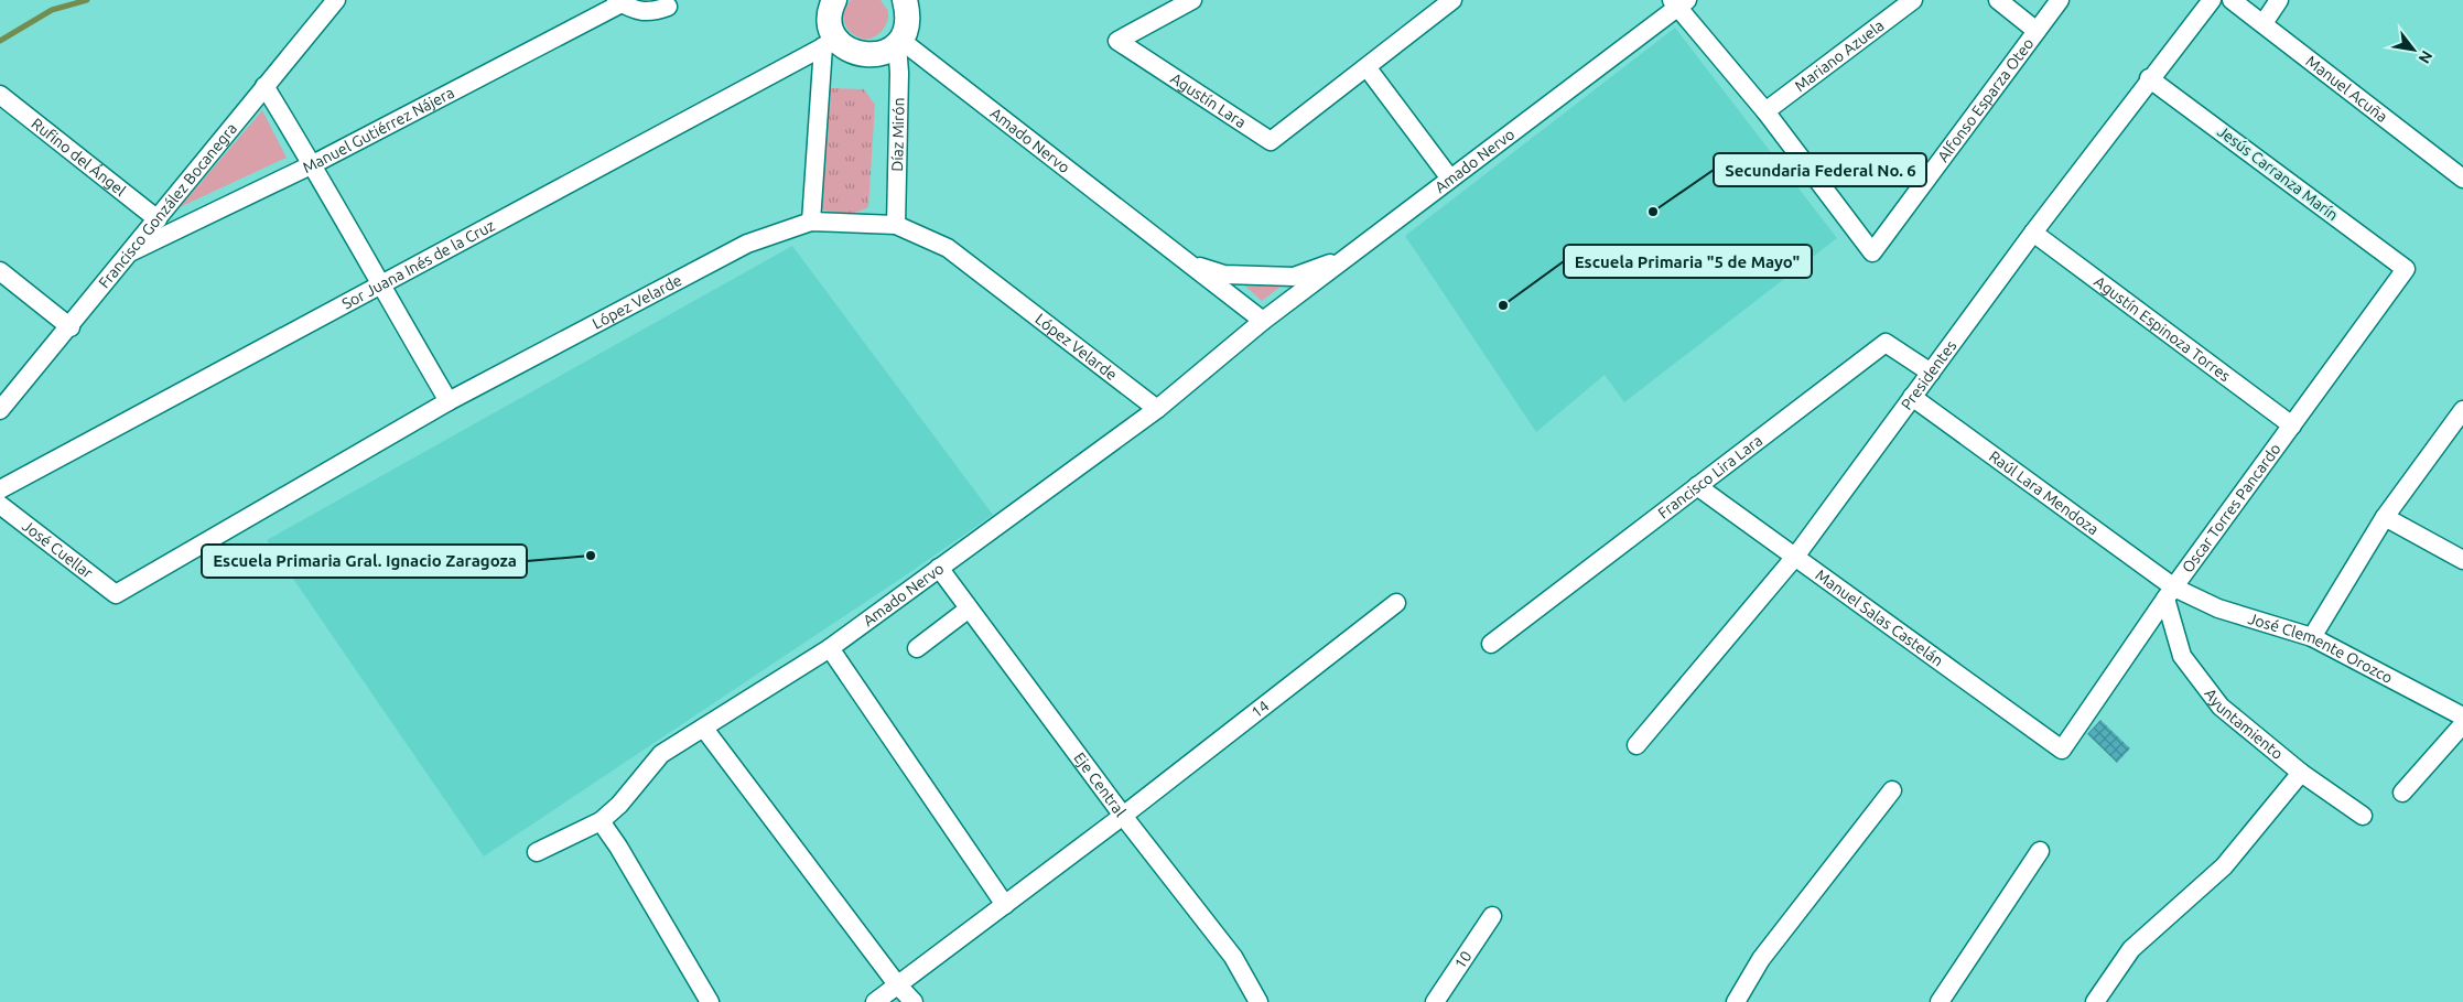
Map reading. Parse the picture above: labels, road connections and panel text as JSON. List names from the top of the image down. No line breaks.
{"streets":{"street":["Mariano Azuela","Manuel Acuña","Alfonso Esparza Oteo","Agustín Lara","Manuel Gutiérrez Nájera","Díaz Mirón","Amado Nervo","Rufino del Ángel","Jesús Carranza Marín","Francisco González Bocanegra","Sor Juana Inés de la Cruz","López Velarde","Agustín Espinoza Torres","Presidentes","Francisco Lira Lara","Raúl Lara Mendoza","Oscar Torres Pancardo","José Cuellar","Manuel Salas Castelán","José Clemente Orozco","14","Ayuntamiento","Eje Central","10"]},"crossings":[["Mariano Azuela","Alfonso Esparza Oteo"],["Manuel Gutiérrez Nájera","Francisco González Bocanegra"],["Díaz Mirón","Amado Nervo"],["Díaz Mirón","López Velarde"],["Amado Nervo","López Velarde"],["Amado Nervo","Eje Central"],["Rufino del Ángel","Francisco González Bocanegra"],["Jesús Carranza Marín","Presidentes"],["Jesús Carranza Marín","Oscar Torres Pancardo"],["López Velarde","José Cuellar"],["Agustín Espinoza Torres","Presidentes"],["Agustín Espinoza Torres","Oscar Torres Pancardo"],["Presidentes","Francisco Lira Lara"],["Presidentes","Raúl Lara Mendoza"],["Presidentes","Manuel Salas Castelán"],["Francisco Lira Lara","Manuel Salas Castelán"],["Raúl Lara Mendoza","Oscar Torres Pancardo"],["Raúl Lara Mendoza","José Clemente Orozco"],["Raúl Lara Mendoza","Ayuntamiento"],["Oscar Torres Pancardo","Manuel Salas Castelán"],["Oscar Torres Pancardo","José Clemente Orozco"],["Oscar Torres Pancardo","Ayuntamiento"],["José Clemente Orozco","Ayuntamiento"],["14","Eje Central"]],"places":["Secundaria Federal No. 6","Escuela Primaria \"5 de Mayo\"","Escuela Primaria Gral. Ignacio Zaragoza"],"north":"bottom right"}
